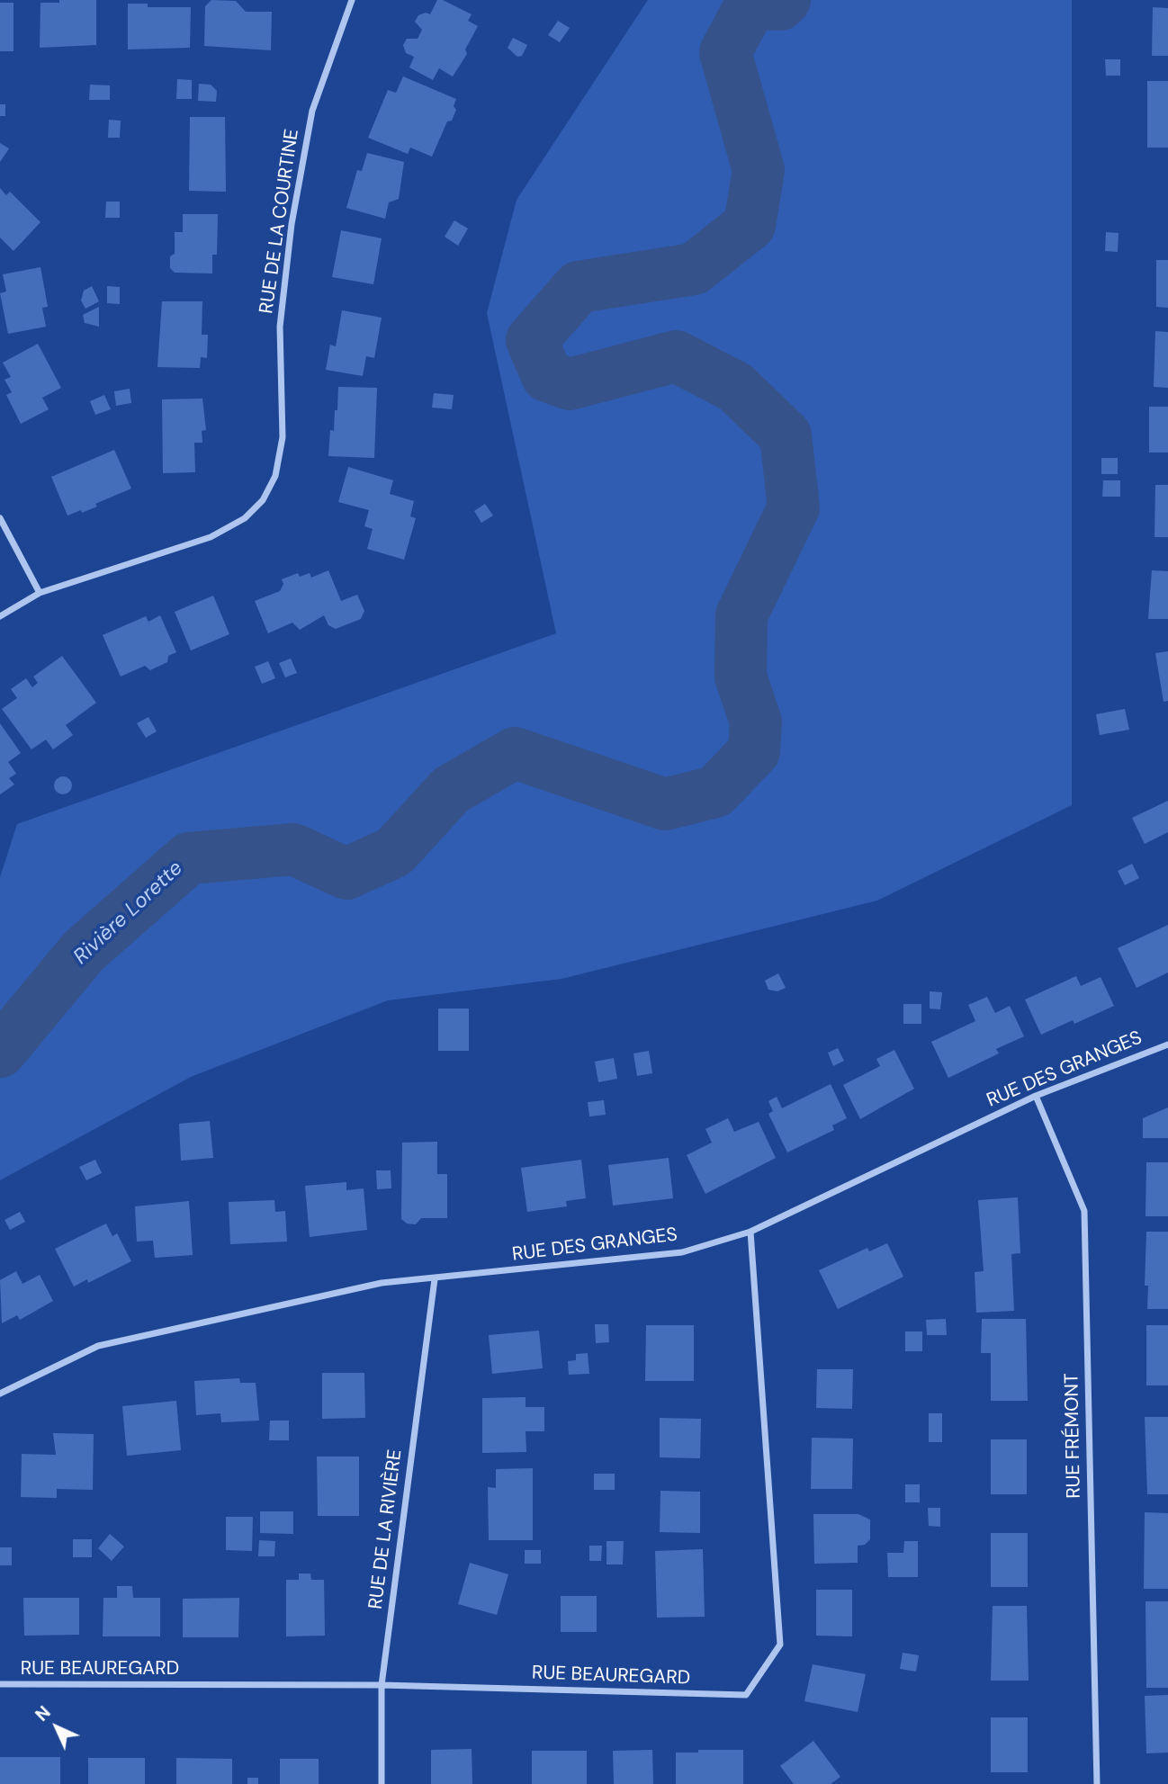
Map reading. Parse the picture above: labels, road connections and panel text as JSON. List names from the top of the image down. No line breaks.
{"streets":{"street":["RUE DE LA COURTINE","RUE DES GRANGES","RUE FRÉMONT","RUE DE LA RIVIÈRE","RUE BEAUREGARD"]},"crossings":[["RUE DES GRANGES","RUE FRÉMONT"],["RUE DES GRANGES","RUE DE LA RIVIÈRE"],["RUE DES GRANGES","RUE BEAUREGARD"],["RUE DE LA RIVIÈRE","RUE BEAUREGARD"]],"water":["Rivière Lorette"],"north":"top left"}
